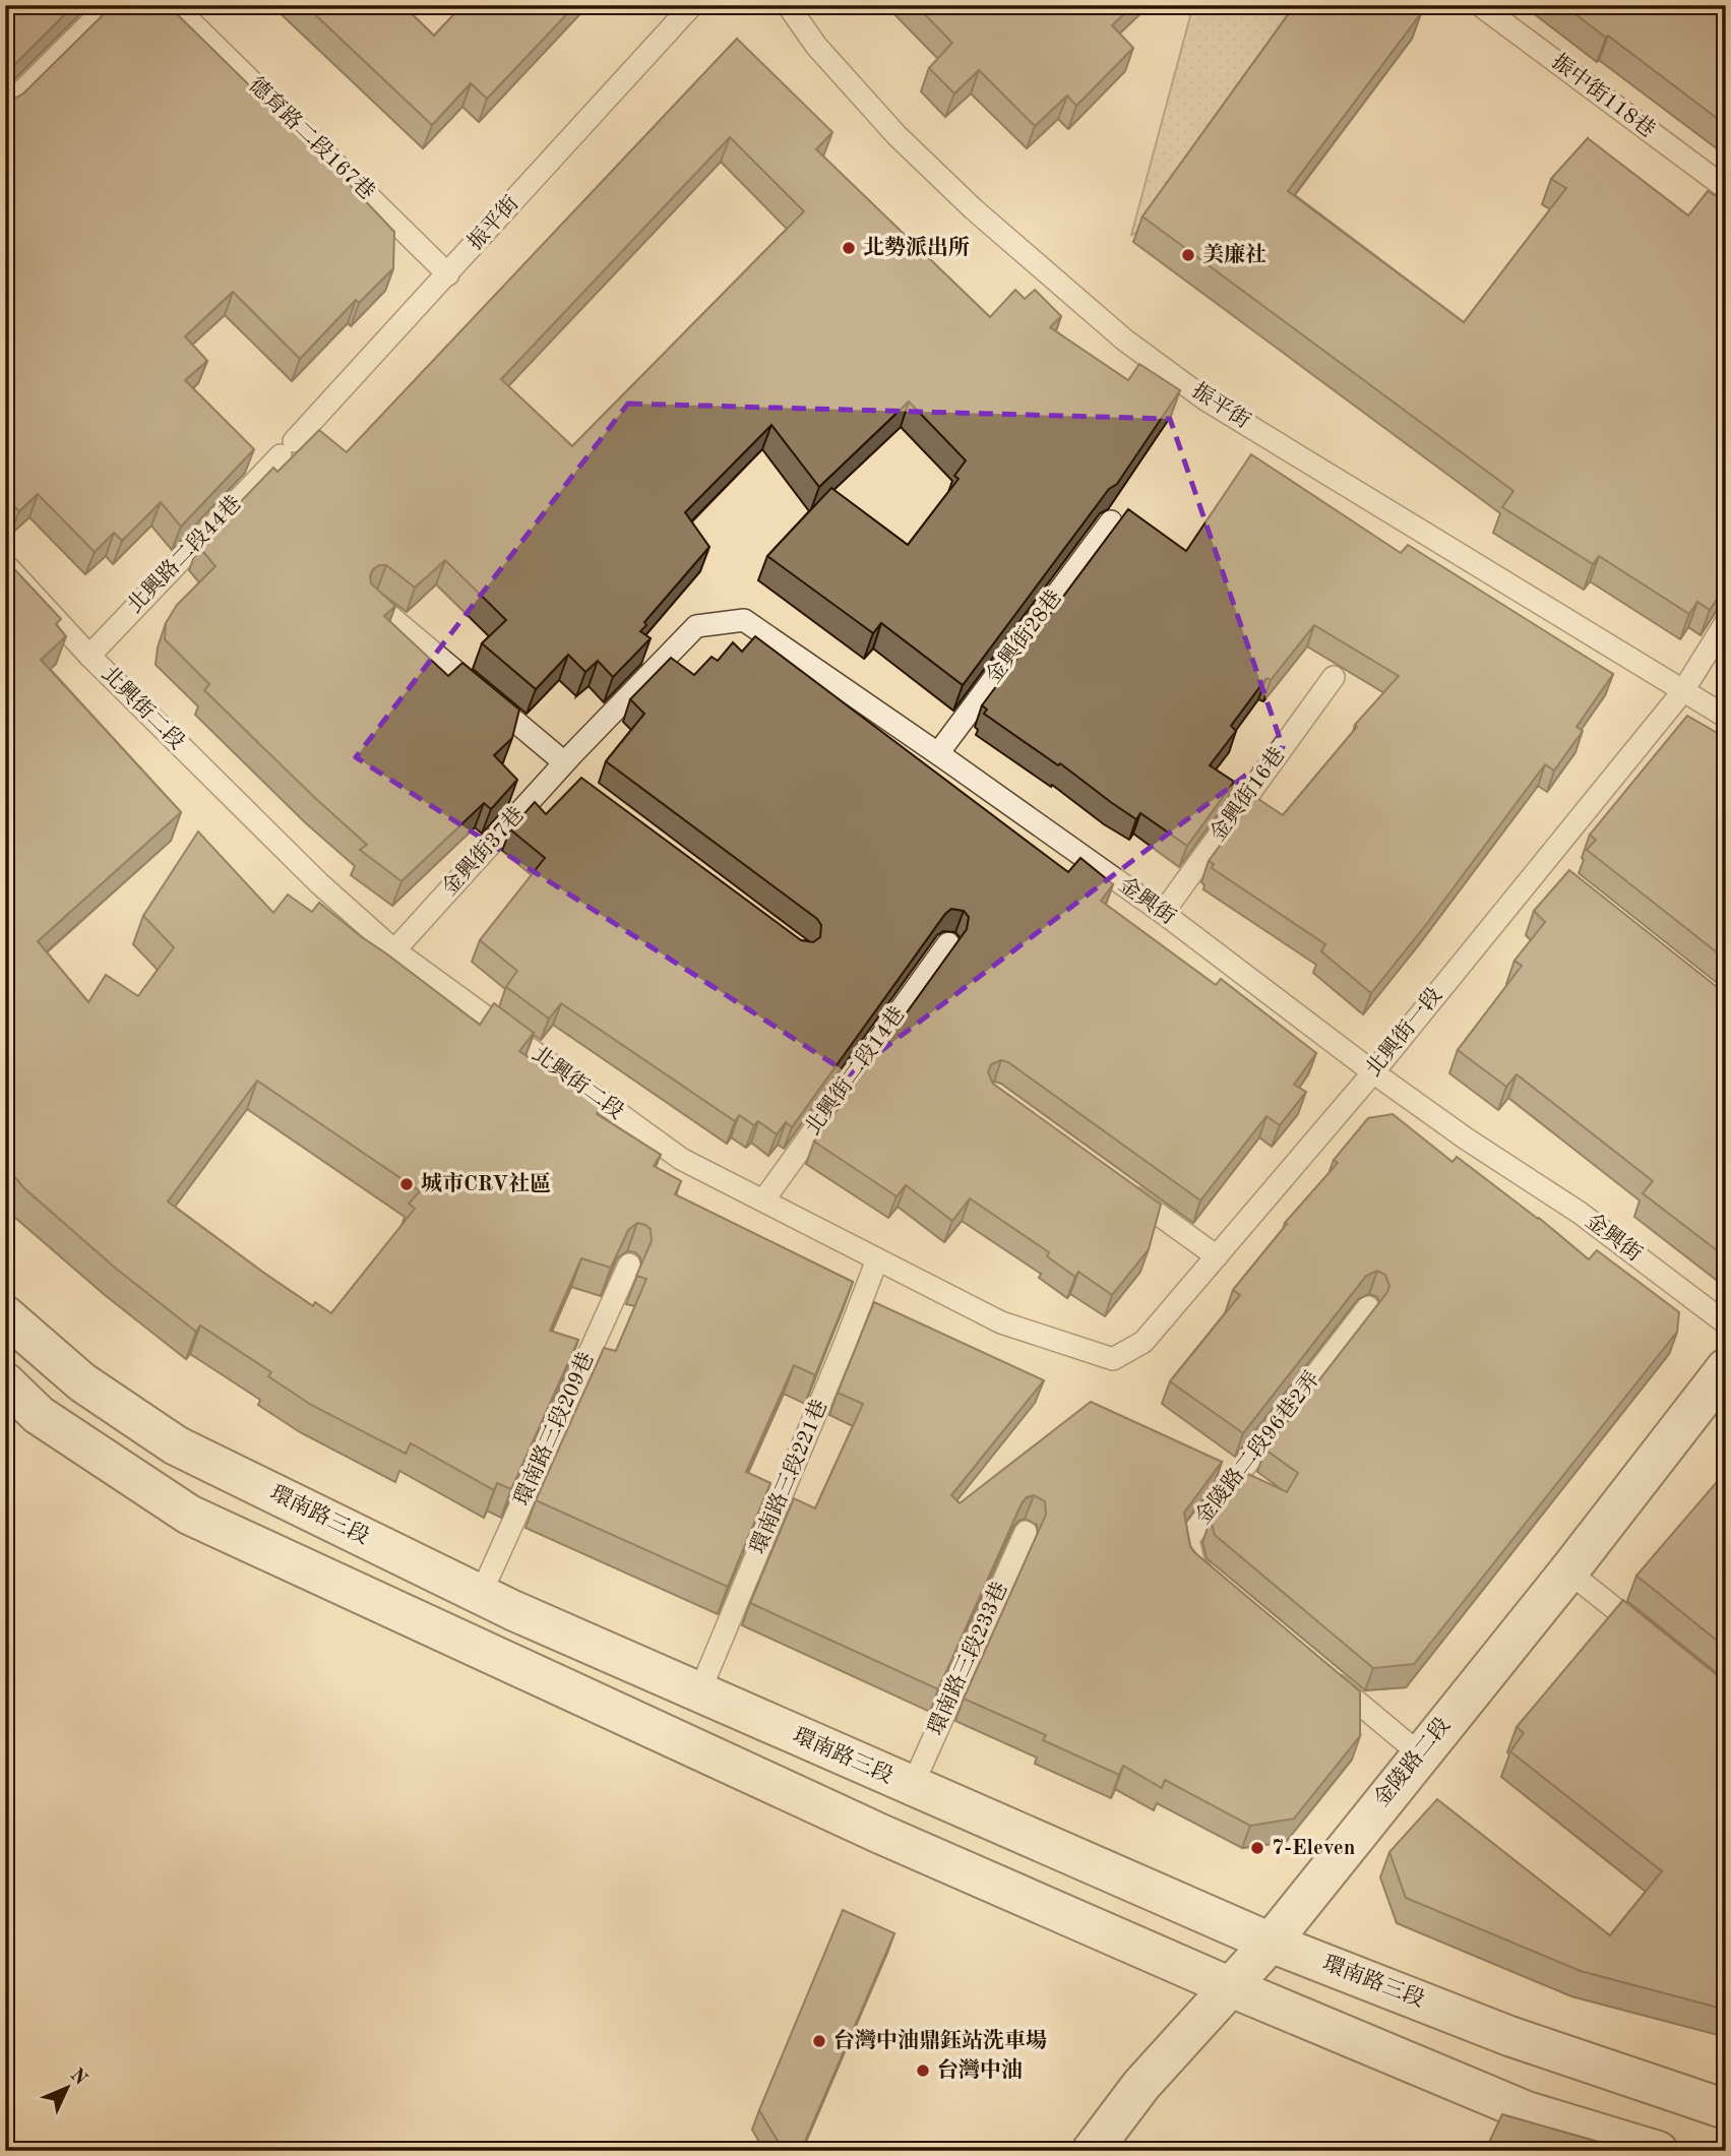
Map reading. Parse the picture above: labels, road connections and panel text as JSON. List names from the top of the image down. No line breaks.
{"streets":{"main road":["環南路三段","金陵路二段"],"lane":["振中街118巷","德育路二段167巷","振平街","北興路二段44巷","金興街28巷","北興街二段","金興街16巷","金興街37巷","金興街","北興街一段","北興街二段14巷","環南路三段209巷","金陵路二段96巷2弄","環南路三段221巷","環南路三段233巷"]},"crossings":[["德育路二段167巷","振平街"],["振平街","北興路二段44巷"],["振平街","北興街一段"],["北興路二段44巷","北興街二段"],["金興街28巷","金興街"],["北興街二段","金興街37巷"],["北興街二段","北興街一段"],["北興街二段","北興街二段14巷"],["北興街二段","環南路三段221巷"],["金興街16巷","金興街"],["金興街37巷","金興街"],["金興街","北興街一段"],["環南路三段209巷","環南路三段"],["環南路三段221巷","環南路三段"],["環南路三段","環南路三段233巷"],["環南路三段","金陵路二段"]],"places":["北勢派出所","美廉社","城市CRV社區","7-Eleven","台灣中油鼎鈺站洗車場","台灣中油"],"north":"top right"}
